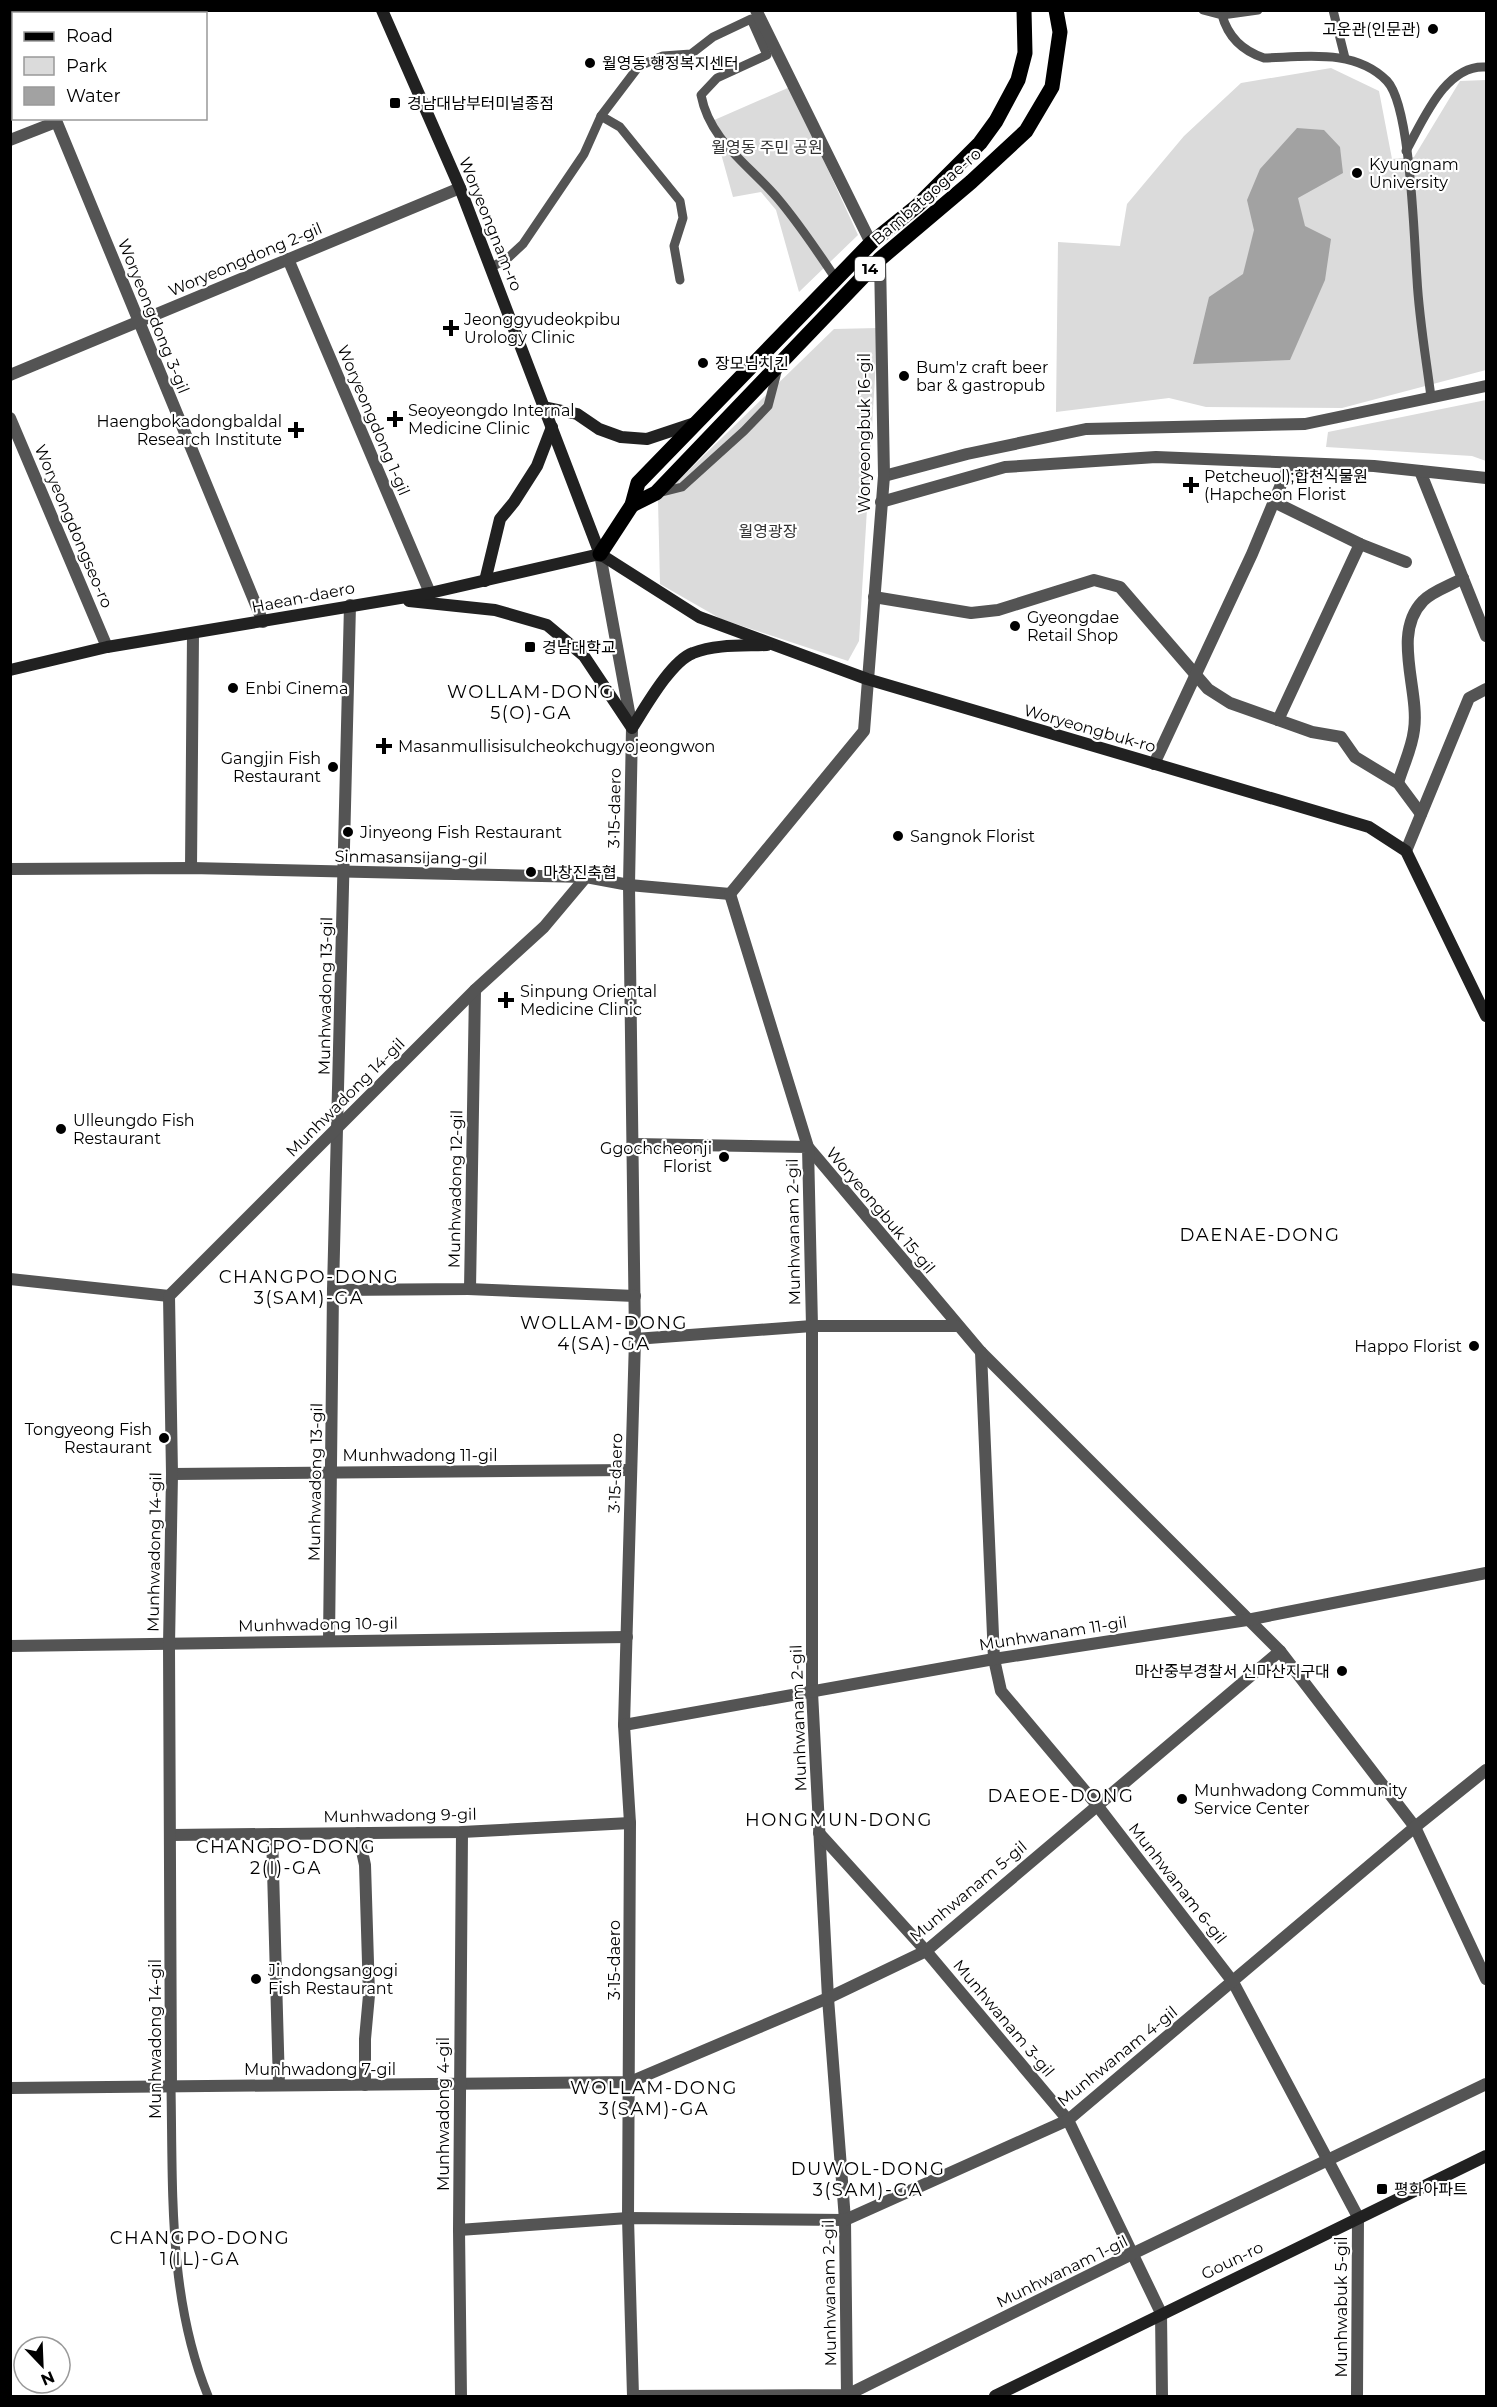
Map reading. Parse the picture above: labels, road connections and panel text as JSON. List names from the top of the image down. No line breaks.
{"streets":{"main road":["Bambatgogae-ro","Woryeongnam-ro","14","Haean-daero","Woryeongbuk-ro","Goun-ro"],"street":["Woryeongdong 2-gil","Woryeongdong 3-gil","Woryeongdong 1-gil","Woryeongbuk 16-gil","Woryeongdongseo-ro","3·15-daero","Sinmasansijang-gil","Munhwadong 13-gil","Munhwadong 14-gil","Munhwadong 12-gil","Woryeongbuk 15-gil","Munhwanam 2-gil","Munhwadong 11-gil","Munhwadong 10-gil","Munhwanam 11-gil","Munhwadong 9-gil","Munhwanam 6-gil","Munhwanam 5-gil","Munhwanam 3-gil","Munhwanam 4-gil","Munhwadong 7-gil","Munhwadong 4-gil","Munhwanam 1-gil","Munhwabuk 5-gil"]},"crossings":[["Bambatgogae-ro","Woryeongnam-ro"],["Bambatgogae-ro","Woryeongbuk 16-gil"],["Bambatgogae-ro","Haean-daero"],["Bambatgogae-ro","Woryeongbuk-ro"],["Bambatgogae-ro","3·15-daero"],["Woryeongnam-ro","Woryeongdong 2-gil"],["Woryeongnam-ro","Haean-daero"],["Woryeongnam-ro","Woryeongbuk-ro"],["Woryeongnam-ro","3·15-daero"],["Woryeongdong 2-gil","Woryeongdong 3-gil"],["Woryeongdong 2-gil","Woryeongdong 1-gil"],["Woryeongdong 3-gil","Haean-daero"],["Woryeongdong 1-gil","Haean-daero"],["Woryeongbuk 16-gil","Woryeongbuk-ro"],["Woryeongdongseo-ro","Haean-daero"],["Haean-daero","Woryeongbuk-ro"],["Haean-daero","3·15-daero"],["Haean-daero","Munhwadong 13-gil"],["Woryeongbuk-ro","3·15-daero"],["3·15-daero","Sinmasansijang-gil"],["3·15-daero","Munhwadong 11-gil"],["3·15-daero","Munhwadong 10-gil"],["3·15-daero","Munhwanam 11-gil"],["3·15-daero","Munhwadong 9-gil"],["3·15-daero","Munhwanam 5-gil"],["3·15-daero","Munhwanam 4-gil"],["3·15-daero","Munhwadong 7-gil"],["3·15-daero","Munhwanam 1-gil"],["Sinmasansijang-gil","Munhwadong 13-gil"],["Sinmasansijang-gil","Munhwadong 14-gil"],["Sinmasansijang-gil","Woryeongbuk 15-gil"],["Munhwadong 13-gil","Munhwadong 14-gil"],["Munhwadong 13-gil","Munhwadong 12-gil"],["Munhwadong 13-gil","Munhwadong 11-gil"],["Munhwadong 13-gil","Munhwadong 10-gil"],["Munhwadong 14-gil","Munhwadong 12-gil"],["Munhwadong 14-gil","Munhwadong 11-gil"],["Munhwadong 14-gil","Munhwadong 10-gil"],["Munhwadong 14-gil","Munhwadong 9-gil"],["Munhwadong 14-gil","Munhwadong 7-gil"],["Woryeongbuk 15-gil","Munhwanam 2-gil"],["Woryeongbuk 15-gil","Munhwanam 11-gil"],["Woryeongbuk 15-gil","Munhwanam 6-gil"],["Woryeongbuk 15-gil","Munhwanam 5-gil"],["Woryeongbuk 15-gil","Munhwanam 4-gil"],["Munhwanam 2-gil","Munhwanam 11-gil"],["Munhwanam 2-gil","Munhwanam 5-gil"],["Munhwanam 2-gil","Munhwanam 3-gil"],["Munhwanam 2-gil","Munhwanam 4-gil"],["Munhwanam 2-gil","Munhwanam 1-gil"],["Munhwanam 11-gil","Munhwanam 6-gil"],["Munhwadong 9-gil","Munhwadong 4-gil"],["Munhwanam 6-gil","Munhwanam 5-gil"],["Munhwanam 6-gil","Munhwanam 4-gil"],["Munhwanam 6-gil","Goun-ro"],["Munhwanam 6-gil","Munhwanam 1-gil"],["Munhwanam 6-gil","Munhwabuk 5-gil"],["Munhwanam 5-gil","Munhwanam 3-gil"],["Munhwanam 5-gil","Munhwadong 7-gil"],["Munhwanam 3-gil","Munhwanam 4-gil"],["Munhwanam 3-gil","Goun-ro"],["Munhwanam 3-gil","Munhwanam 1-gil"],["Munhwanam 4-gil","Munhwadong 4-gil"],["Munhwadong 7-gil","Munhwadong 4-gil"],["Goun-ro","Munhwabuk 5-gil"]],"districts":["WOLLAM-DONG 5(O)-GA","DAENAE-DONG","CHANGPO-DONG 3(SAM)-GA","WOLLAM-DONG 4(SA)-GA","DAEOE-DONG","HONGMUN-DONG","CHANGPO-DONG 2(I)-GA","WOLLAM-DONG 3(SAM)-GA","DUWOL-DONG 3(SAM)-GA","CHANGPO-DONG 1(IL)-GA"],"parks":["월영동 주민 공원","월영광장"],"places":{"other":["고운관(인문관)","월영동 행정복지센터","Kyungnam University","장모님치킨","Bum'z craft beer bar & gastropub","Gyeongdae Retail Shop","Enbi Cinema","Gangjin Fish Restaurant","Jinyeong Fish Restaurant","Sangnok Florist","마창진축협","Ulleungdo Fish Restaurant","Ggochcheonji Florist","Happo Florist","Tongyeong Fish Restaurant","마산중부경찰서 신마산지구대","Munhwadong Community Service Center","Jindongsangogi Fish Restaurant"],"transit":["경남대남부터미널종점","경남대학교","평화아파트"],"health":["Jeonggyudeokpibu Urology Clinic","Seoyeongdo Internal Medicine Clinic","Haengbokadongbaldal Research Institute","Petcheuol);합천식물원 (Hapcheon Florist","Masanmullisisulcheokchugyojeongwon","Sinpung Oriental Medicine Clinic"]},"legend":["Road","Park","Water"],"north":"bottom right"}
